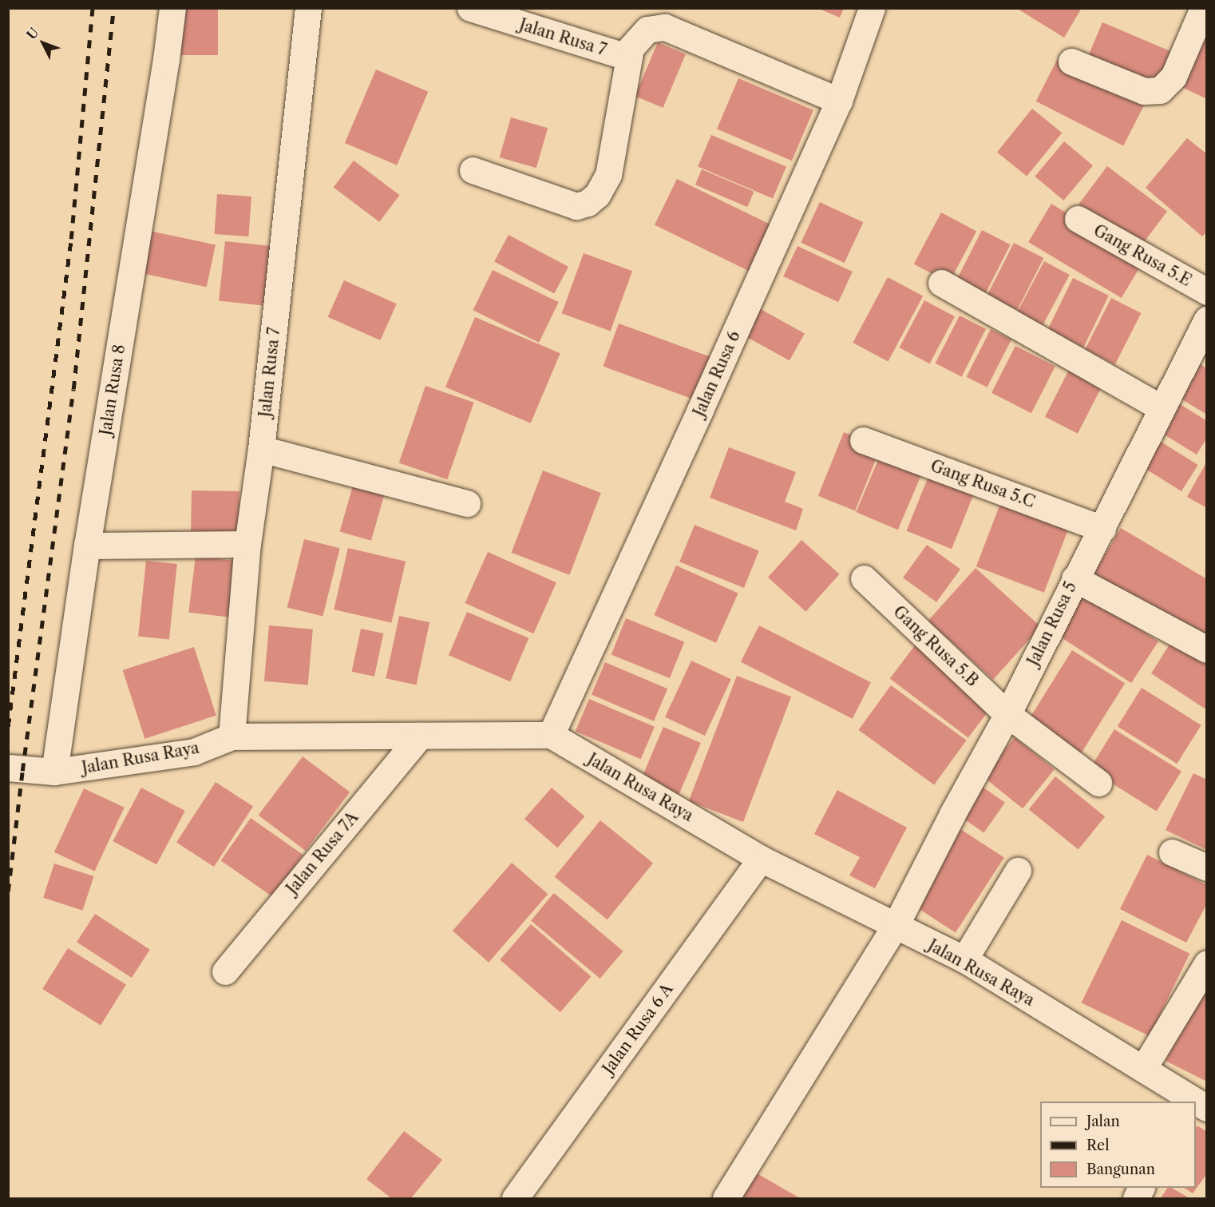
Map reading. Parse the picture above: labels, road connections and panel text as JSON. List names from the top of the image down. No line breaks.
{"streets":{"street":["Jalan Rusa 7","Gang Rusa 5.E","Jalan Rusa 6","Jalan Rusa 8","Gang Rusa 5.C","Jalan Rusa 5","Gang Rusa 5.B","Jalan Rusa Raya","Jalan Rusa 7A","Jalan Rusa 6 A"]},"crossings":[["Jalan Rusa 7","Jalan Rusa Raya"],["Jalan Rusa 6","Jalan Rusa Raya"],["Jalan Rusa 8","Jalan Rusa Raya"],["Gang Rusa 5.C","Jalan Rusa 5"],["Jalan Rusa 5","Gang Rusa 5.B"],["Jalan Rusa 5","Jalan Rusa Raya"],["Jalan Rusa Raya","Jalan Rusa 7A"],["Jalan Rusa Raya","Jalan Rusa 6 A"]],"legend":["Jalan","Rel","Bangunan"],"north":"top left"}
